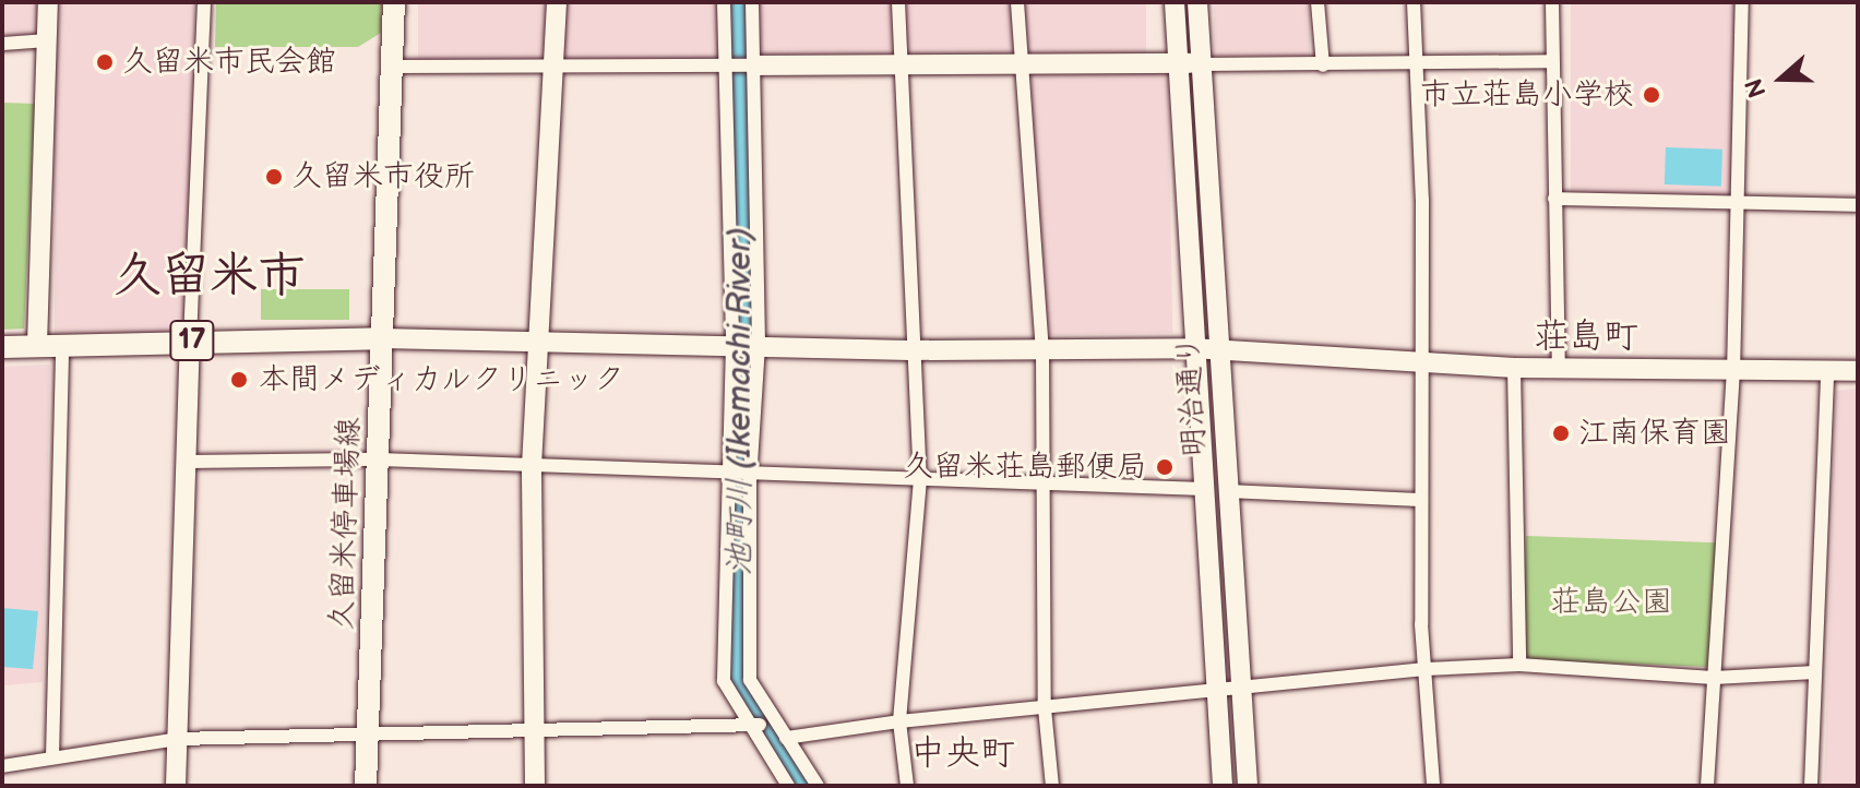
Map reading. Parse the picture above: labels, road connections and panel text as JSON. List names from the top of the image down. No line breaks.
{"streets":{"main road":["17","久留米停車場線"],"street":["明治通り"]},"crossings":[["17","久留米停車場線"]],"districts":["久留米市","荘島町","中央町"],"water":["池町川 (Ikemachi River)"],"parks":["荘島公園"],"places":["久留米市民会館","市立荘島小学校","久留米市役所","本間メディカルクリニック","江南保育園","久留米荘島郵便局"],"north":"left"}
